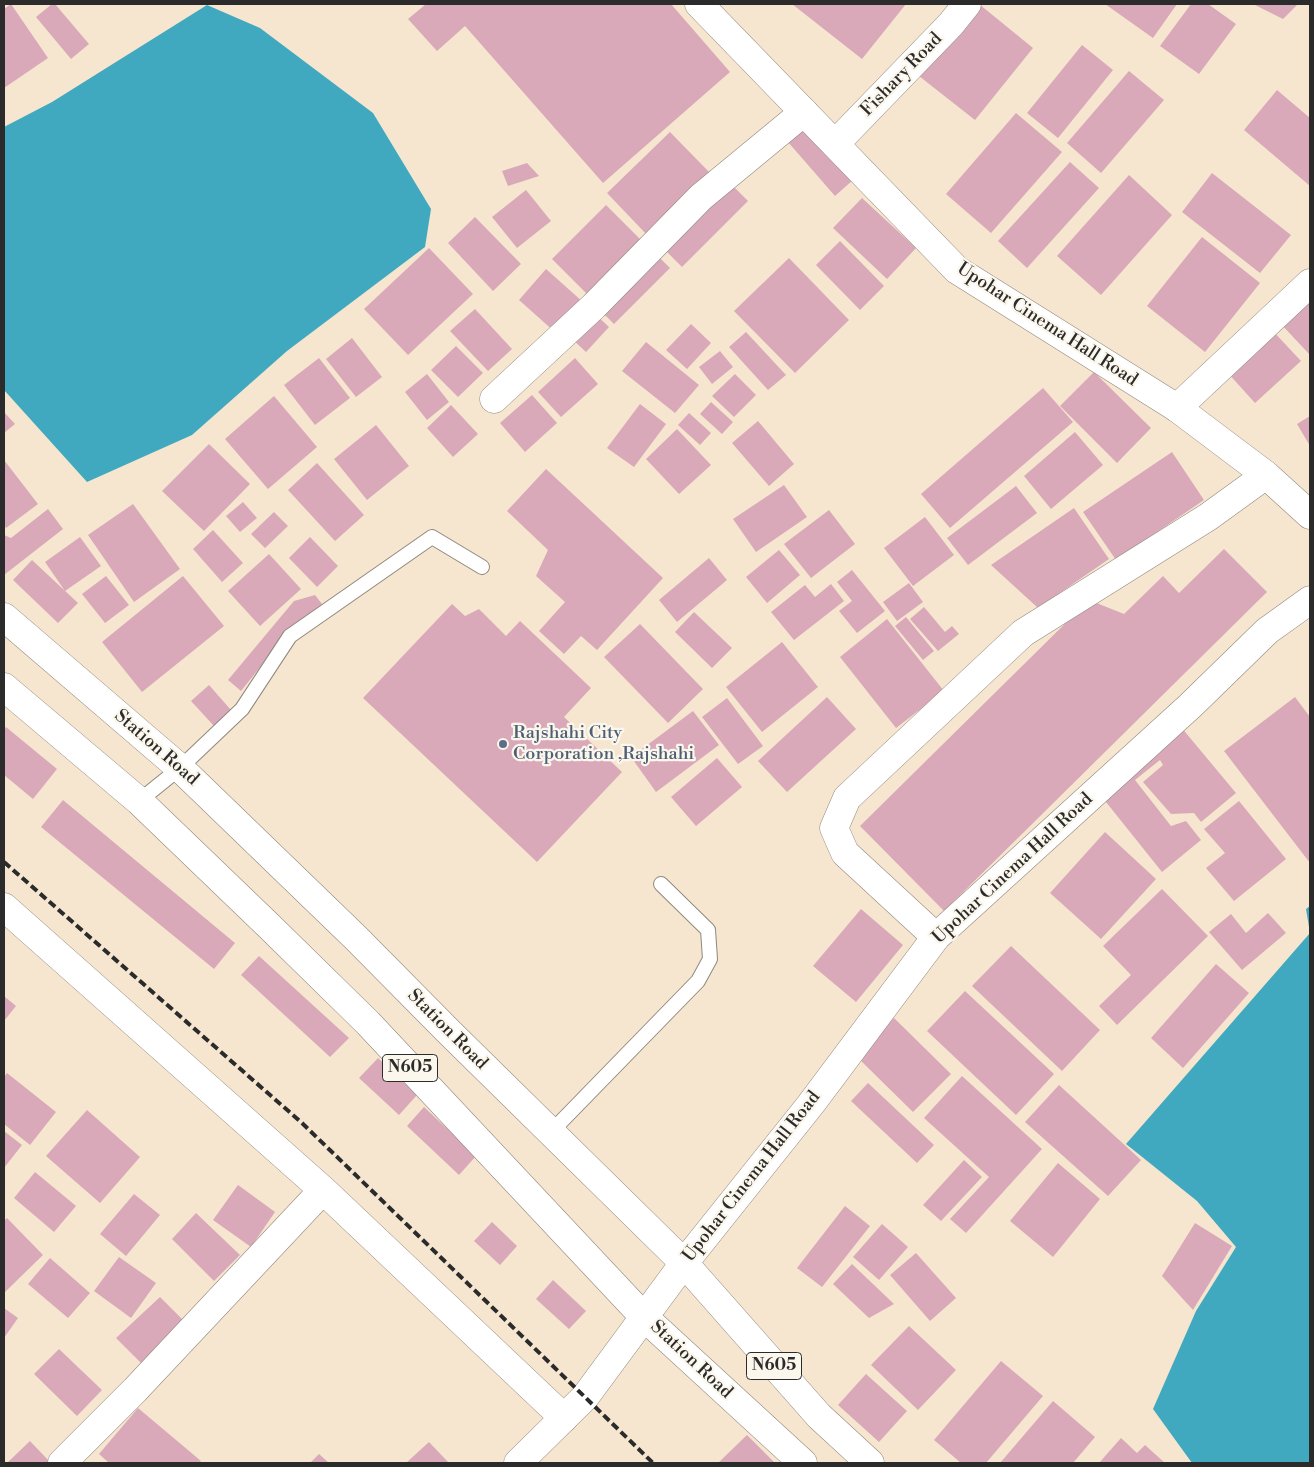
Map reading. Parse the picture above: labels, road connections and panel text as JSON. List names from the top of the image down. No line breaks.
{"streets":{"main road":["Fishary Road","Upohar Cinema Hall Road","Station Road","N605"]},"crossings":[["Fishary Road","Upohar Cinema Hall Road"],["Upohar Cinema Hall Road","Station Road"]],"places":["Rajshahi City Corporation ,Rajshahi"]}
